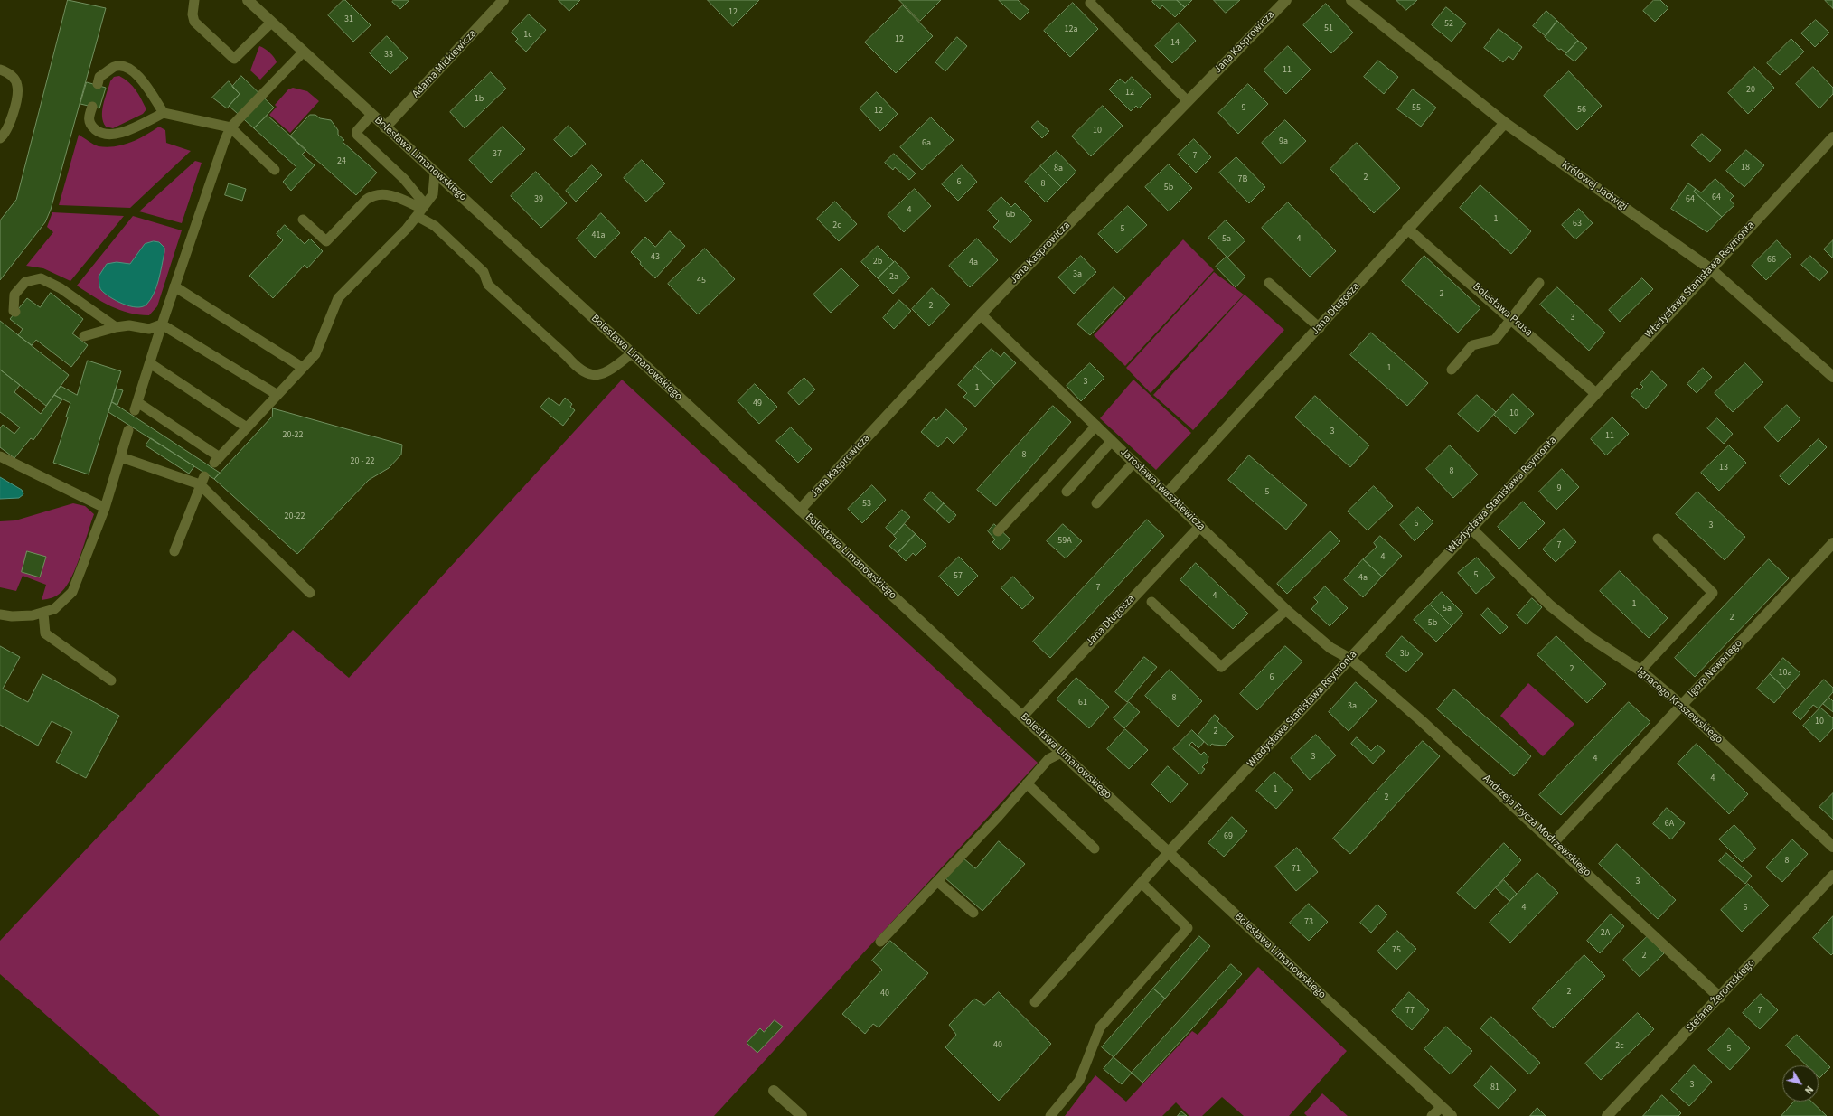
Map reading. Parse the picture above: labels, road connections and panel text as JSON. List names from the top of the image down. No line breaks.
{"streets":{"street":["Jana Kasprowicza","Adama Mickiewicza","Bolesława Limanowskiego","Królowej Jadwigi","Władysława Stanisława Reymonta","Jana Długosza","Bolesława Prusa","Jarosława Iwaszkiewicza","Igora Newerlego","Ignacego Kraszewskiego","Andrzeja Frycza Modrzewskiego","Stefana Żeromskiego"]},"crossings":[["Jana Kasprowicza","Bolesława Limanowskiego"],["Jana Kasprowicza","Jarosława Iwaszkiewicza"],["Adama Mickiewicza","Bolesława Limanowskiego"],["Bolesława Limanowskiego","Władysława Stanisława Reymonta"],["Bolesława Limanowskiego","Jana Długosza"],["Królowej Jadwigi","Władysława Stanisława Reymonta"],["Królowej Jadwigi","Jana Długosza"],["Władysława Stanisława Reymonta","Bolesława Prusa"],["Władysława Stanisława Reymonta","Jarosława Iwaszkiewicza"],["Władysława Stanisława Reymonta","Ignacego Kraszewskiego"],["Władysława Stanisława Reymonta","Andrzeja Frycza Modrzewskiego"],["Jana Długosza","Bolesława Prusa"],["Jana Długosza","Jarosława Iwaszkiewicza"],["Jarosława Iwaszkiewicza","Andrzeja Frycza Modrzewskiego"],["Igora Newerlego","Ignacego Kraszewskiego"],["Igora Newerlego","Andrzeja Frycza Modrzewskiego"],["Andrzeja Frycza Modrzewskiego","Stefana Żeromskiego"]],"house_numbers":["12","31","52","51","12a","1c","12","14","33","11","20","12","1b","9","55","56","12","10","9a","6a","37","7","24","18","8a","2","7B","6","8","5b","64","39","64","4","6b","1","63","2c","5","41a","5a","4","43","66","2b","4a","3a","2a","45","2","2","3","1","3","1","49","10","3","20-22","11","8","20 - 22","13","8","9","5","53","20-22","6","3","59A","7","4","5","57","4a","7","4","1","5a","2","5b","3b","2","10a","6","8","61","3a","10","2","3","4","4","1","2","6A","69","8","71","3","4","6","73","2A","75","2","2","40","77","7","40","2c","5","3","81"],"north":"bottom right"}
